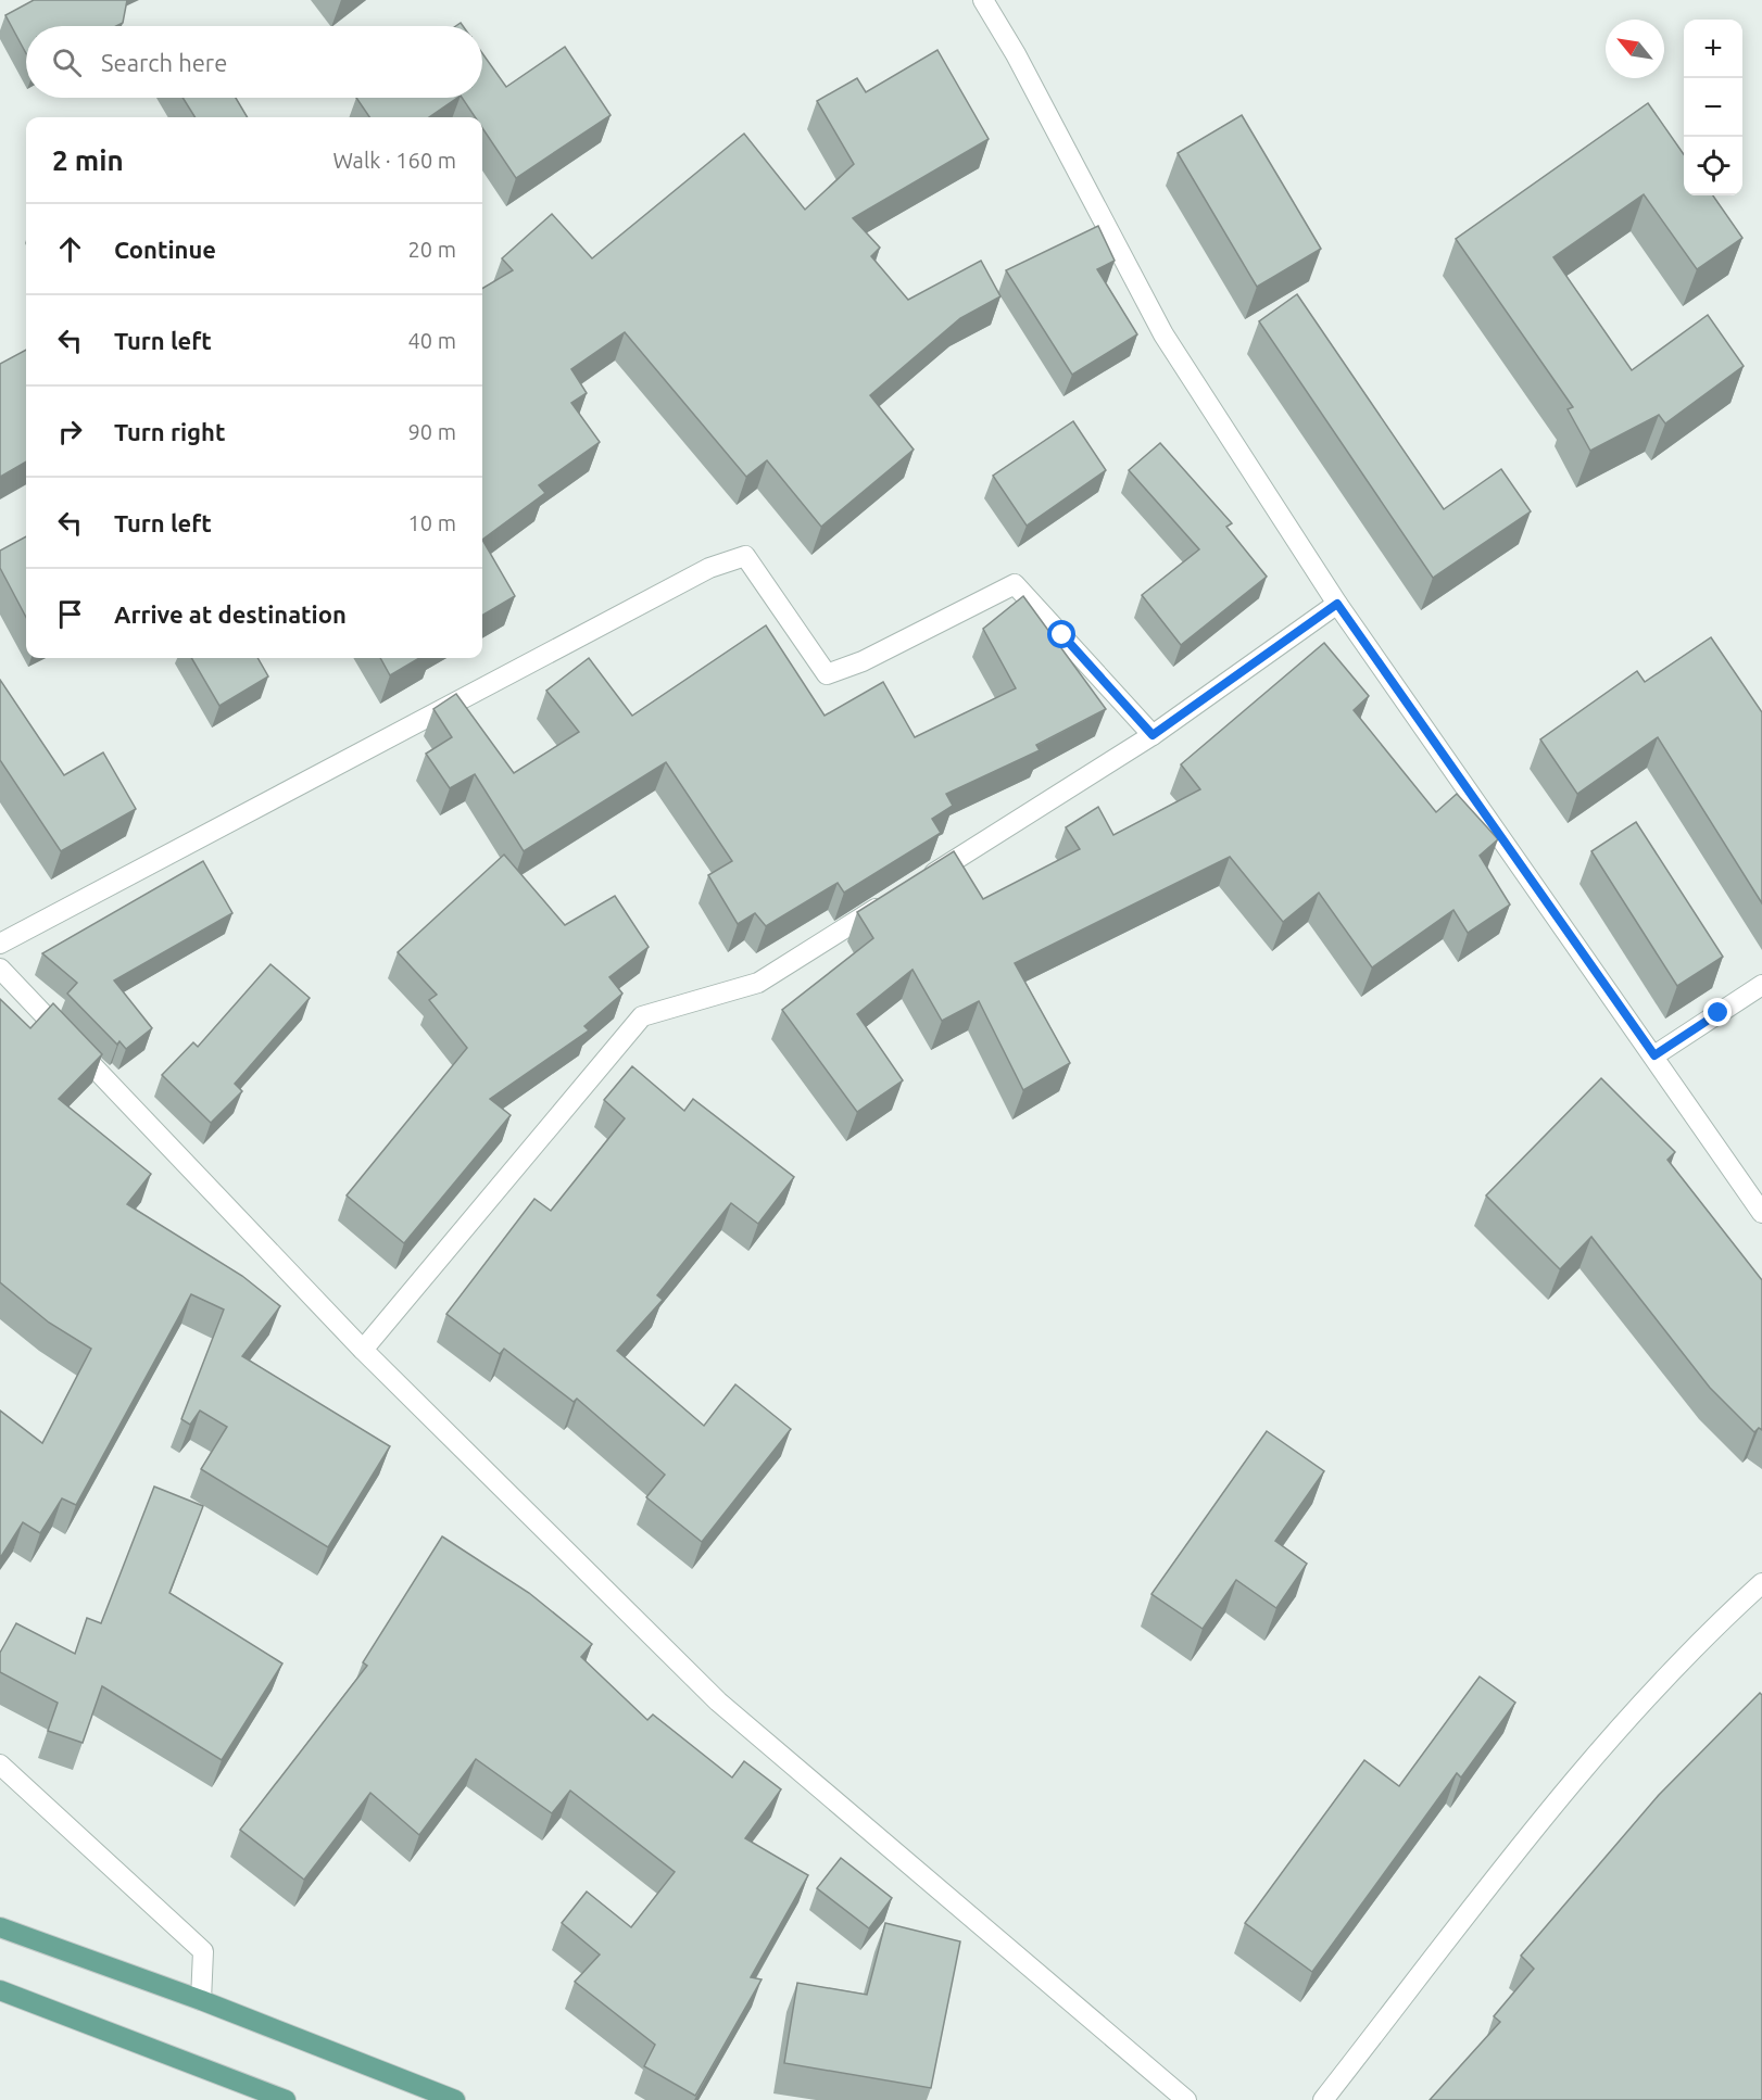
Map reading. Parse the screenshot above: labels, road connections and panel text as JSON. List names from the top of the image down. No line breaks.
{"north":"top left","page":{"map_buttons":["+","−"],"search":"Search here","heading":["2 min","Walk · 160 m"],"list":[["Continue","20 m"],["Turn left","40 m"],["Turn right","90 m"],["Turn left","10 m"],"Arrive at destination"]}}
